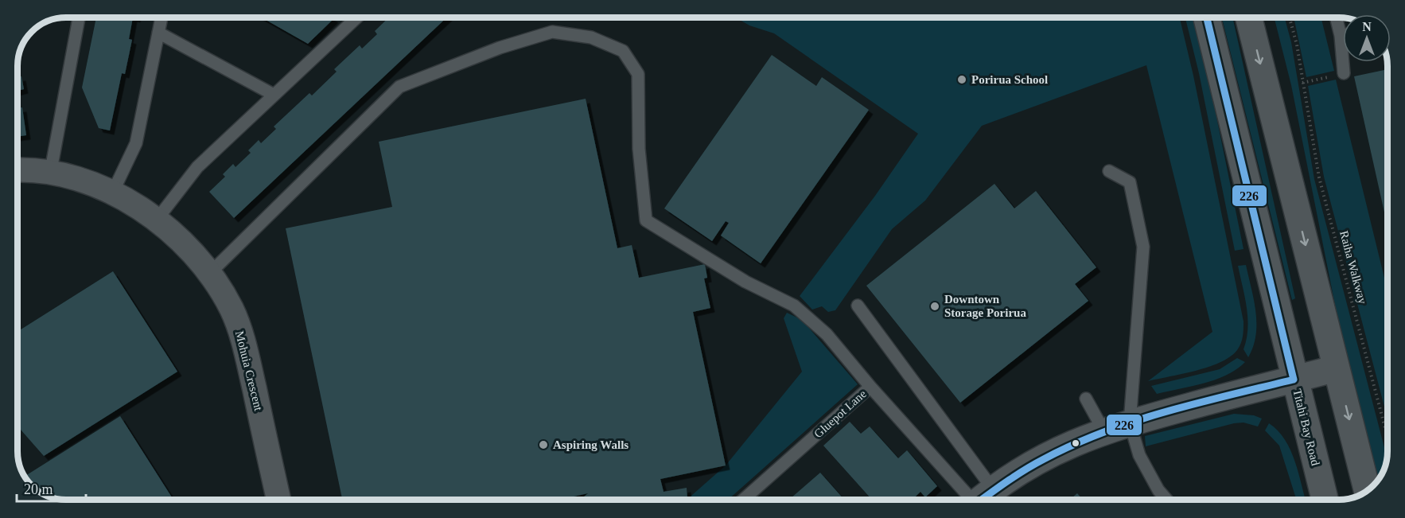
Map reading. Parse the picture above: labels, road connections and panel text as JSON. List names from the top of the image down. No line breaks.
{"streets":{"main road":["Titahi Bay Road"],"street":["Mohuia Crescent"],"lane":["Gluepot Lane"],"path":["Raiha Walkway"]},"places":["Porirua School","Downtown Storage Porirua","Aspiring Walls"],"lines":["transit line 226"],"scale_bar":"20 m","north":"top"}
